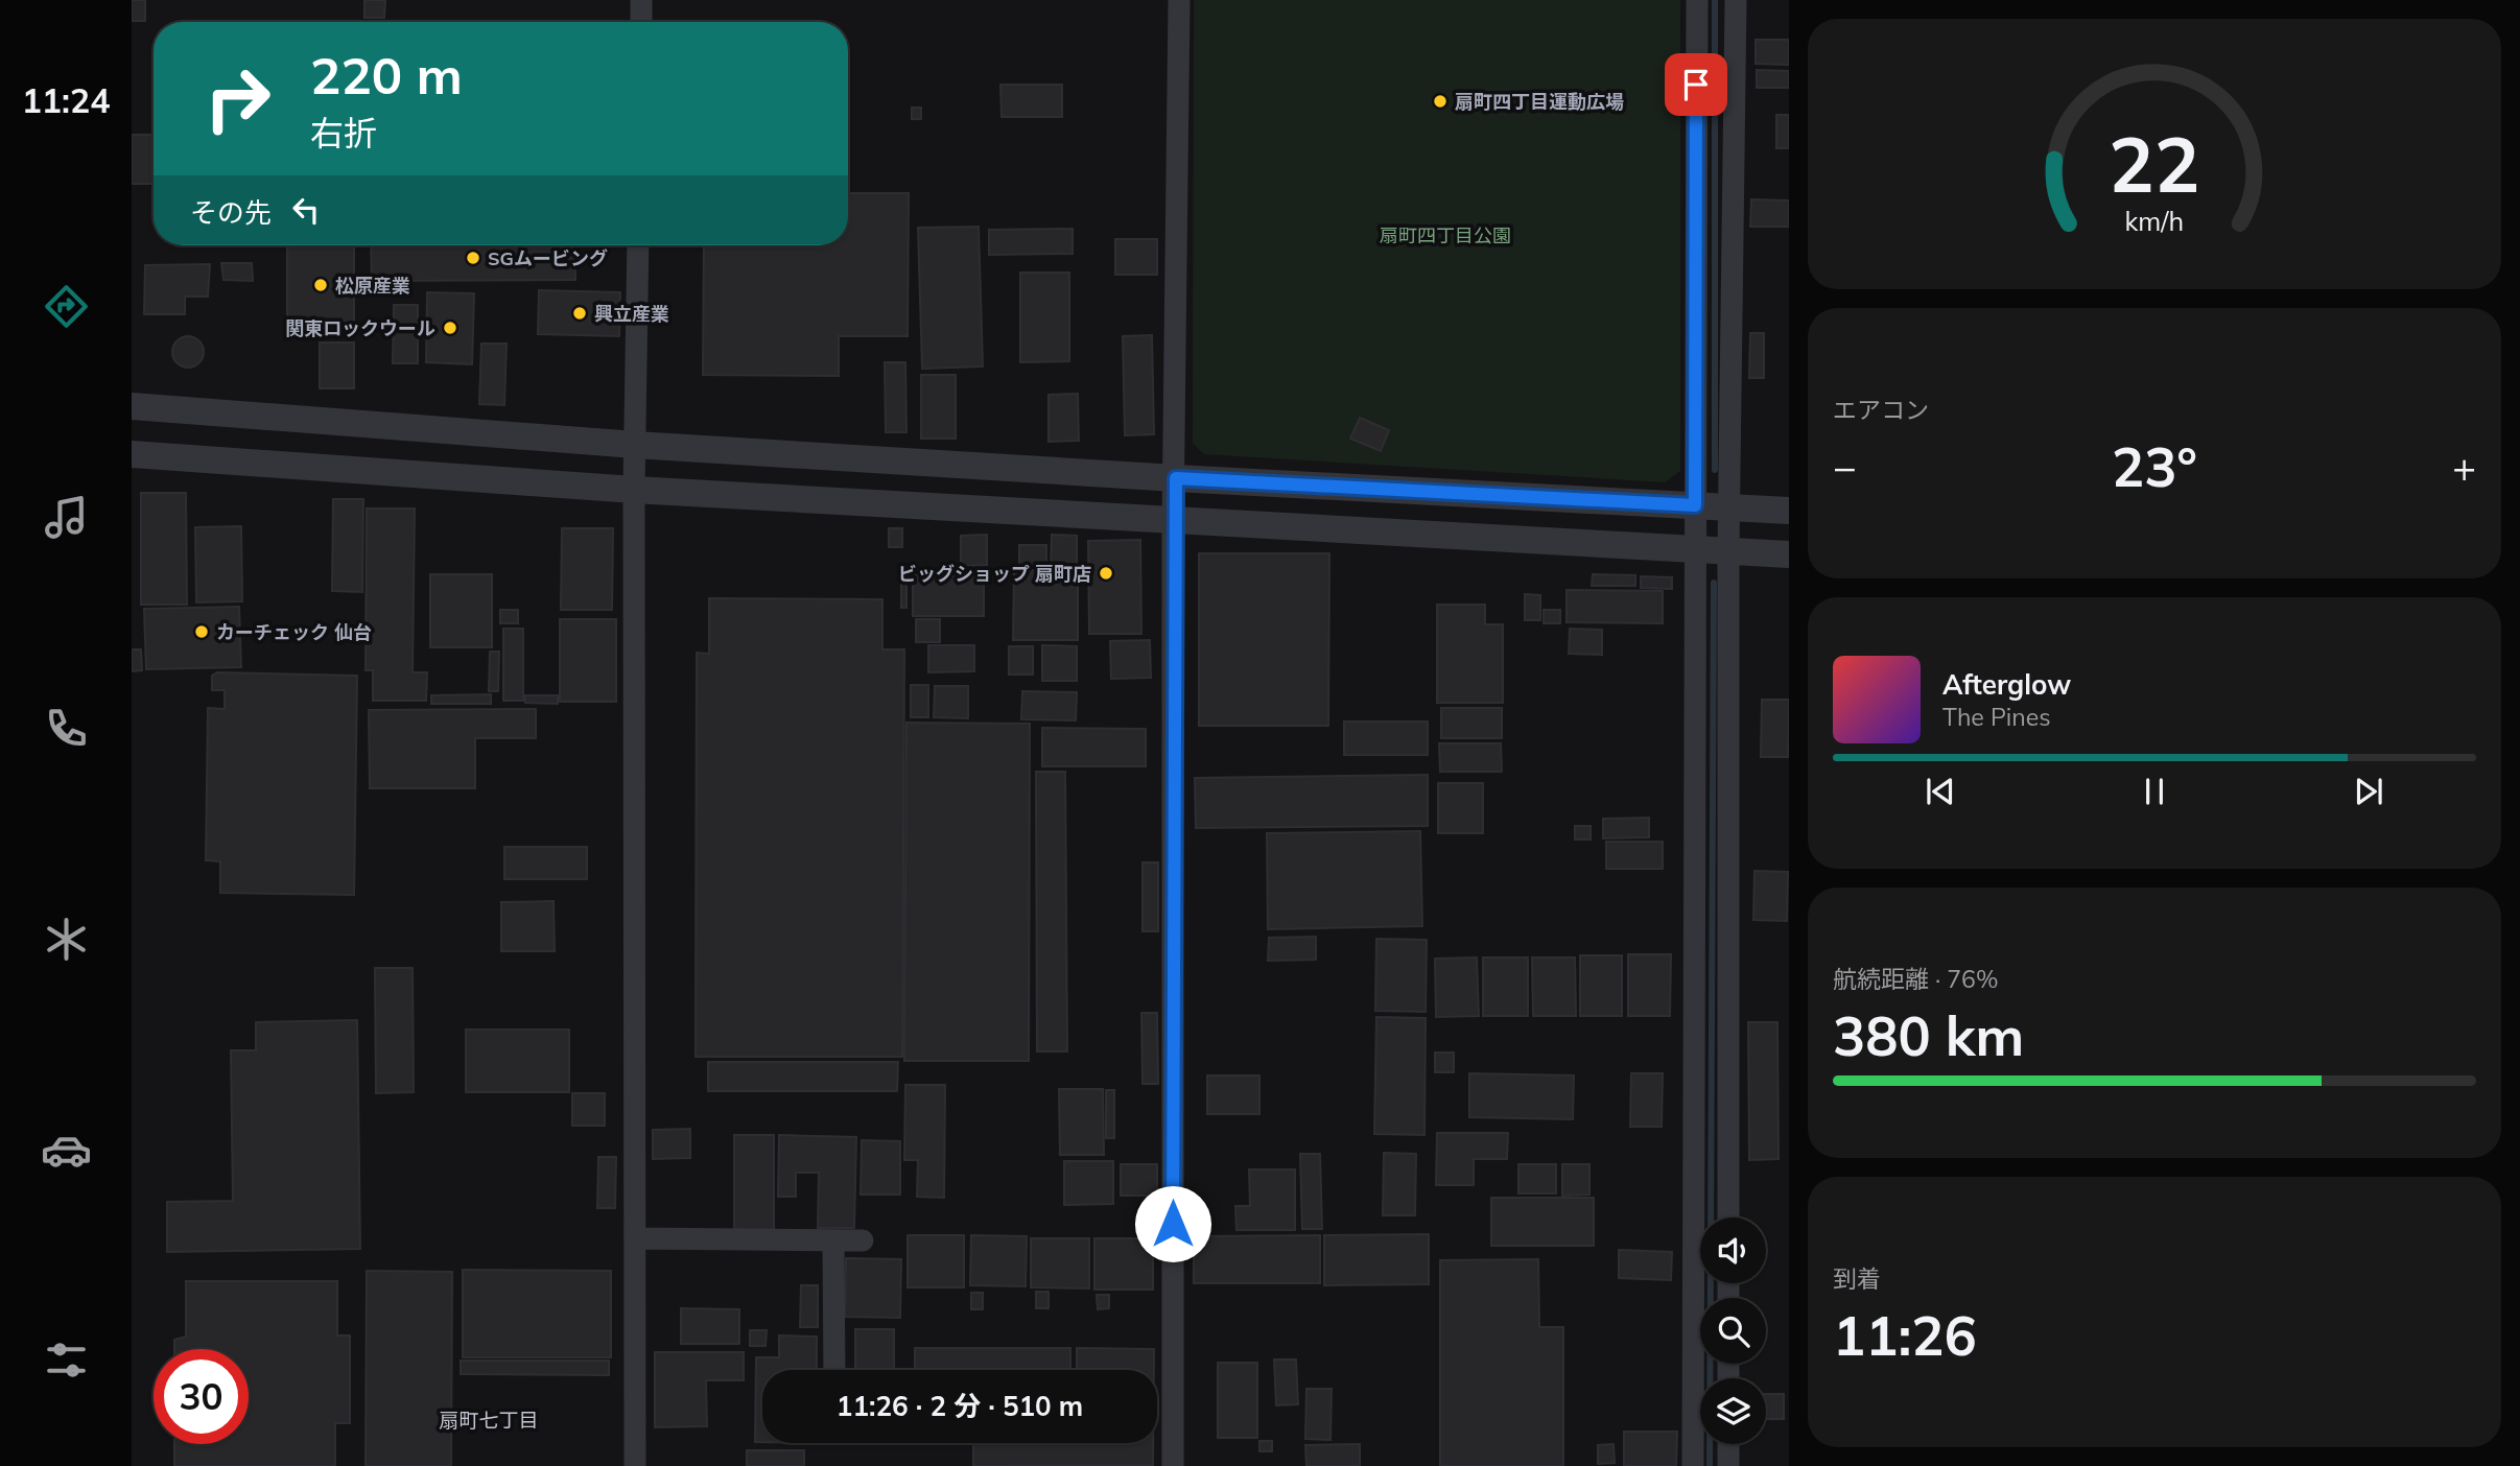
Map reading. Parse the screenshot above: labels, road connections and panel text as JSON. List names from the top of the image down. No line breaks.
{"districts":["扇町七丁目"],"parks":["扇町四丁目公園"],"places":["扇町四丁目運動広場","SGムービング","松原産業","興立産業","関東ロックウール","ビッグショップ 扇町店","カーチェック 仙台"],"page":{"tabs":"11:24","turn":["220 m","右折"],"then":"その先","tile":["エアコン",["航続距離 · 76%","380 km"],["到着","11:26"]],"heat":["−","23°","+"],"song":["Afterglow","The Pines"],"limit":"30","trip":"11:26 · 2 分 · 510 m","gauge":["22","km/h"]}}
